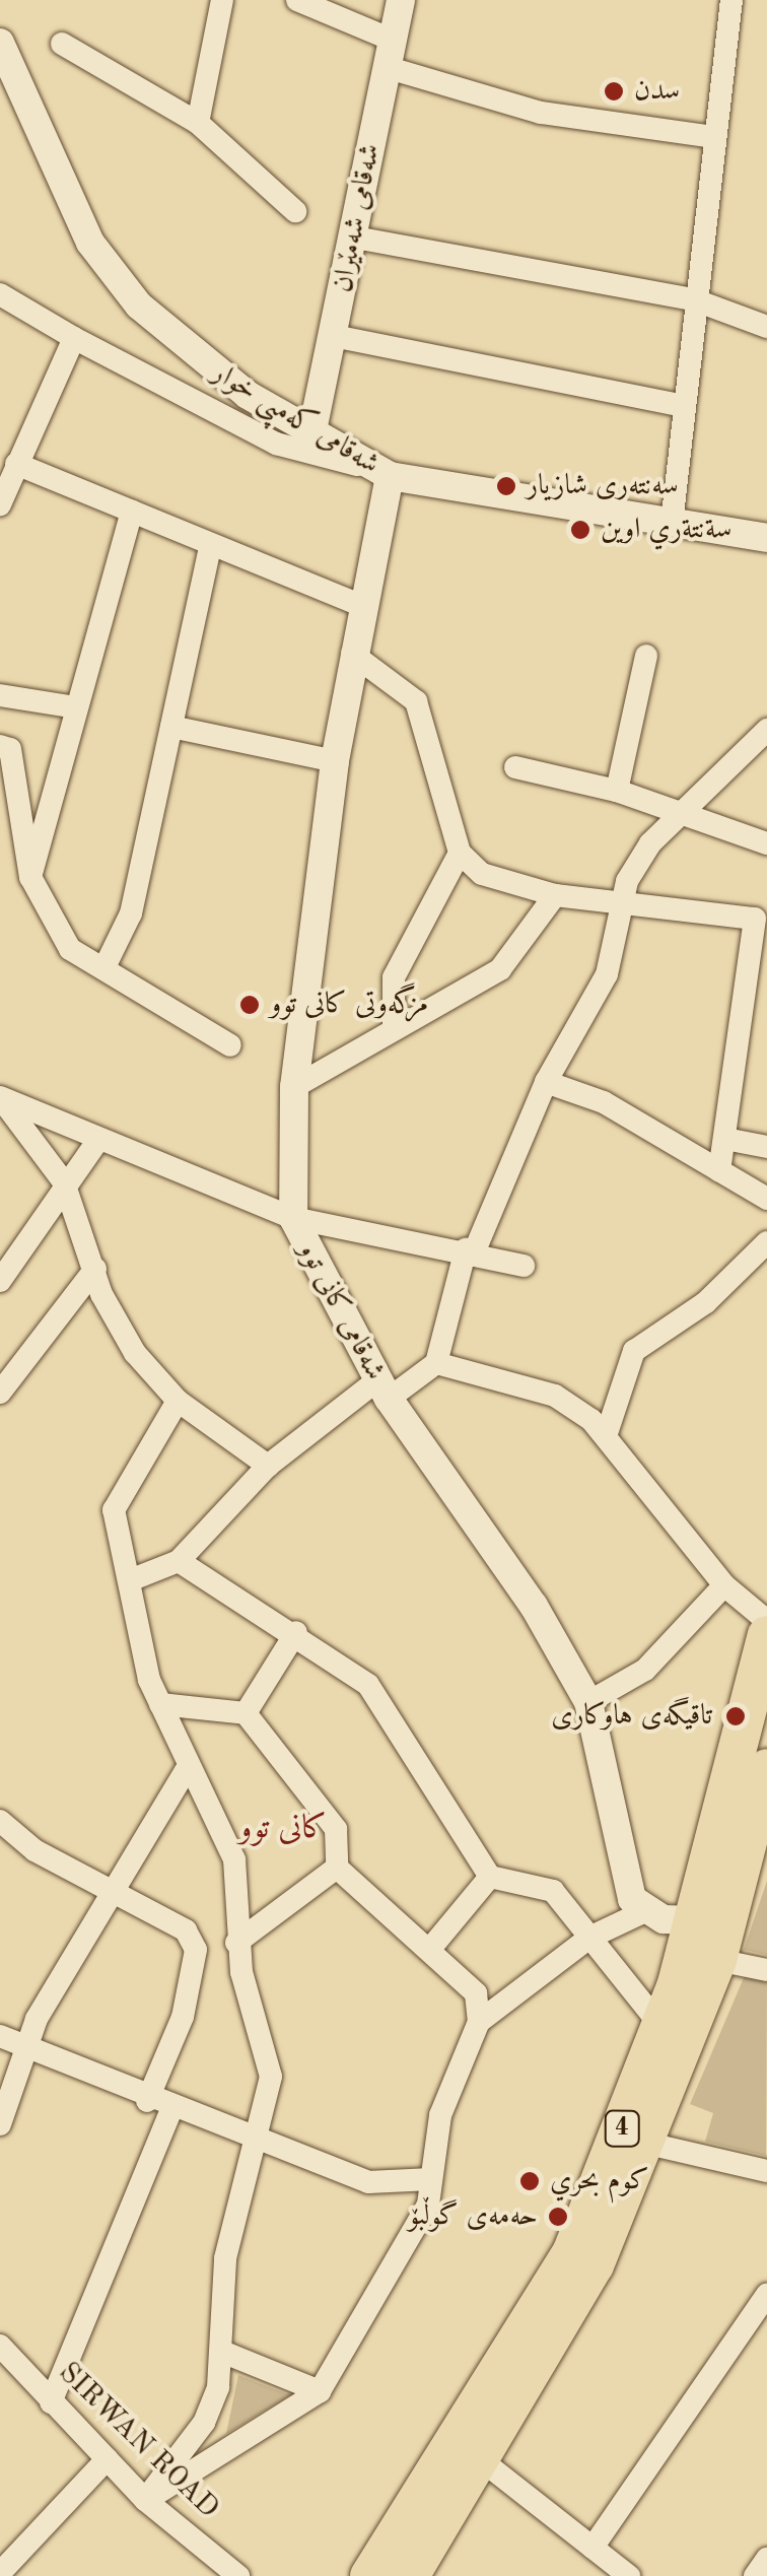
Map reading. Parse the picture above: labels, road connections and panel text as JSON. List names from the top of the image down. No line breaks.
{"streets":{"highway":["4"],"street":["شەقامی شەمێران","شەقامی کەمپی خوار","شەقامی کانی توو","SIRWAN ROAD"]},"crossings":[["شەقامی شەمێران","شەقامی کەمپی خوار"],["شەقامی کەمپی خوار","شەقامی کانی توو"]],"districts":["کانی توو"],"places":["سدن","سەنتەری شازیار","سةنتةري اوين","مزگەوتی کانی توو","تاقیگەی هاوکاری","کوم بحري","حەمەی گوڵبۆ"]}
